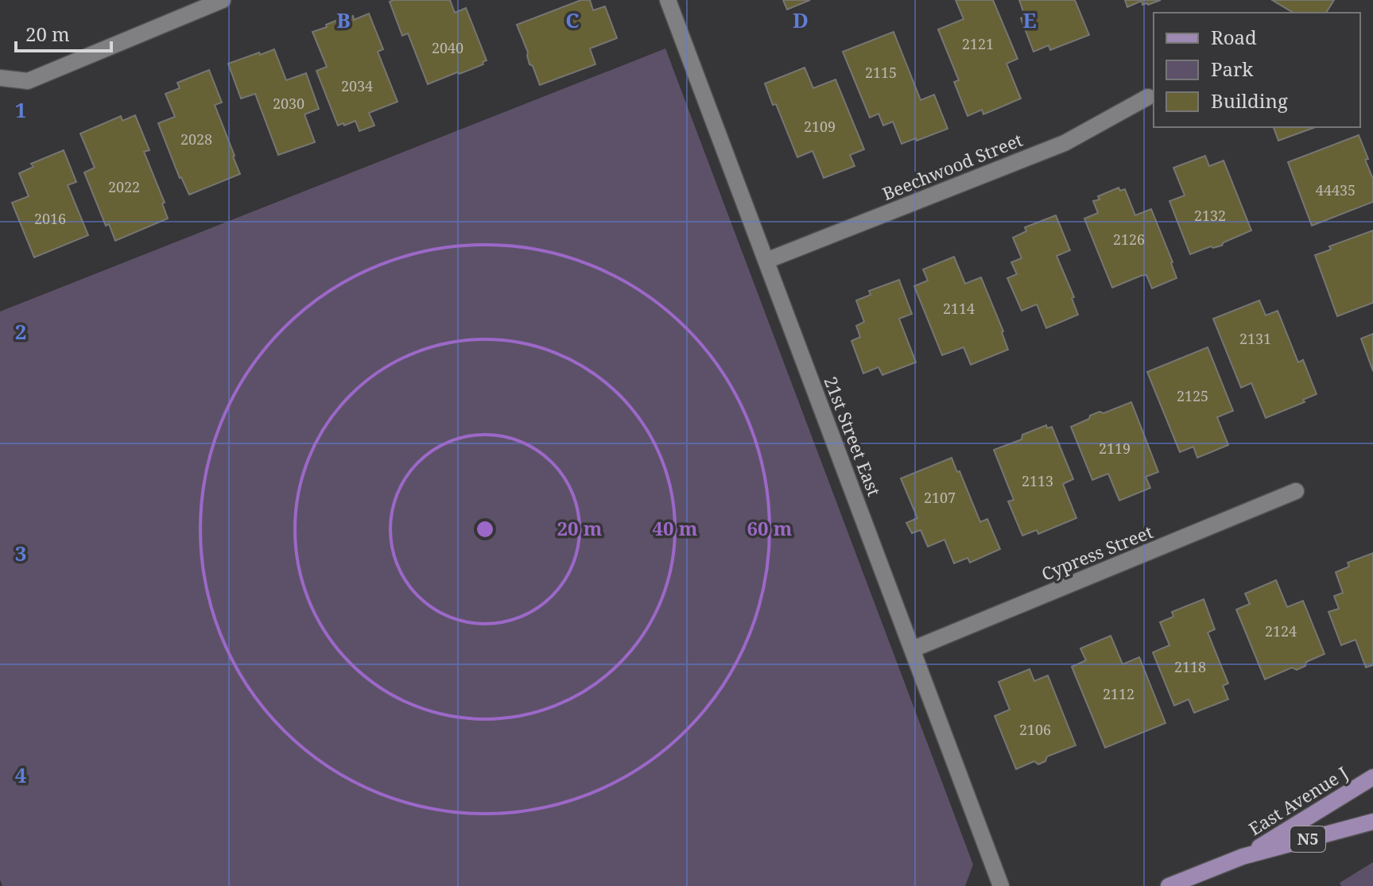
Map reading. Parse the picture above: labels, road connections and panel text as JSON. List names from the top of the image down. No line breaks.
{"streets":{"main road":["East Avenue J","N5"],"street":["Beechwood Street","21st Street East","Cypress Street"]},"crossings":[["Beechwood Street","21st Street East"],["21st Street East","Cypress Street"]],"house_numbers":["2121","2040","2115","2034","2030","2109","2028","2022","44435","2132","2016","2126","2114","2131","2125","2119","2113","2107","2124","2118","2112","2106"],"legend":["Road","Park","Building"],"scale_bar":"20 m","grid":{"columns":["B","C","D","E"],"rows":["1","2","3","4"]},"rings":["20 m","40 m","60 m"]}
